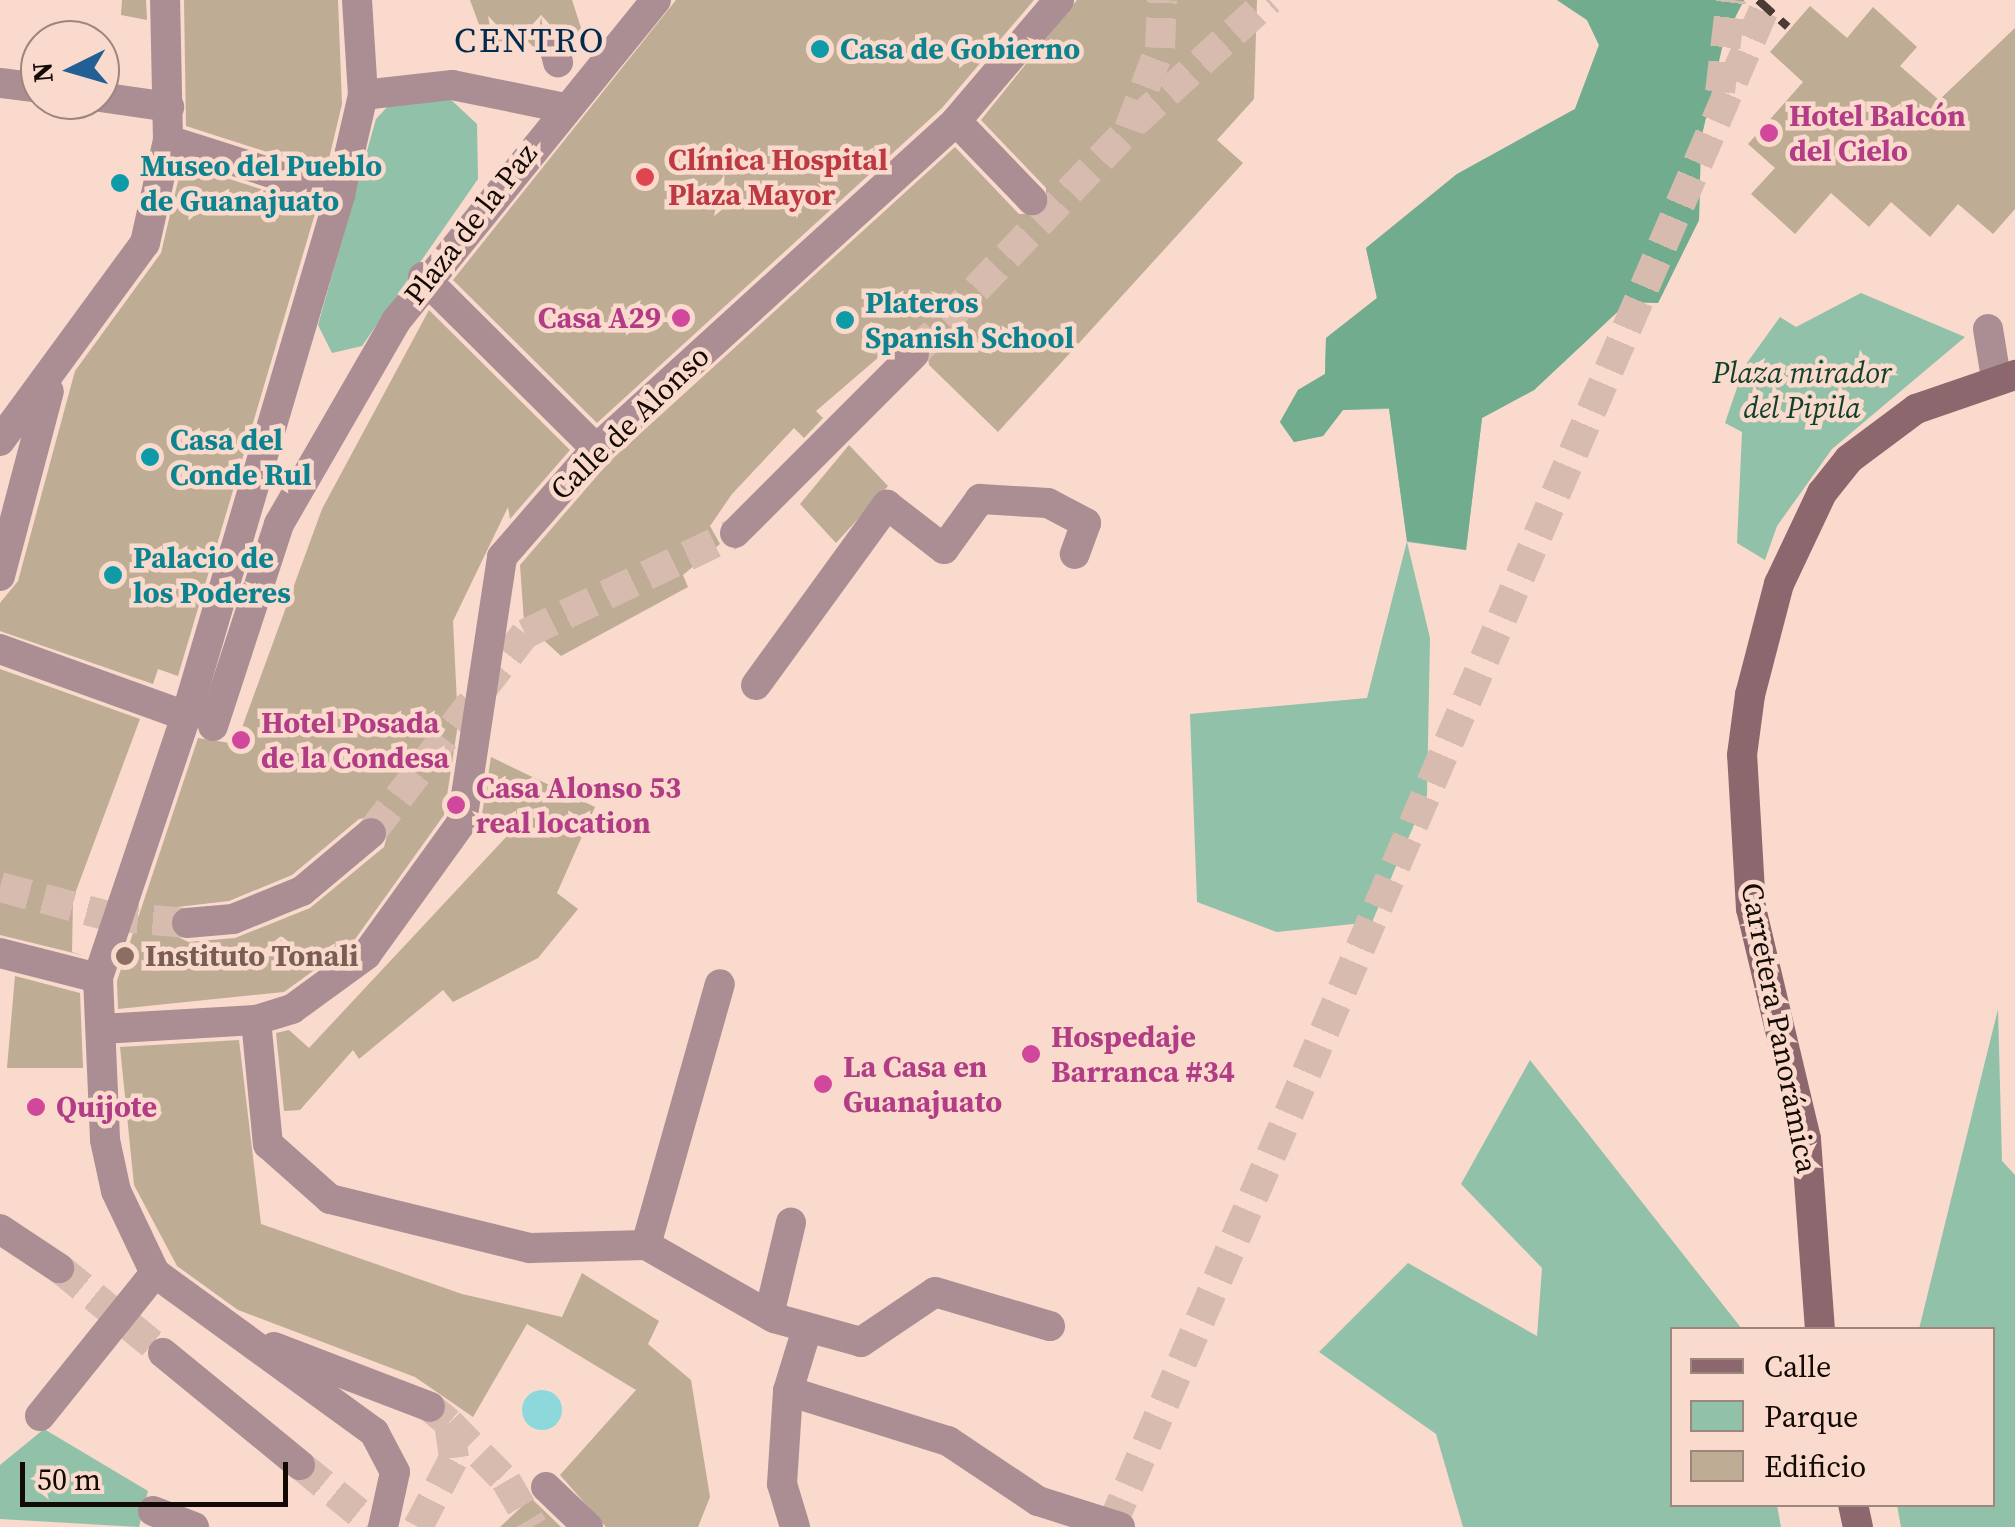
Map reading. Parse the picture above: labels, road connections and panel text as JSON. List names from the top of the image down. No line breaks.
{"streets":{"street":["Plaza de la Paz","Calle de Alonso","Carretera Panorámica"]},"districts":["CENTRO"],"parks":["Plaza mirador del Pipila"],"places":["Casa de Gobierno","Hotel Balcón del Cielo","Clínica Hospital Plaza Mayor","Museo del Pueblo de Guanajuato","Casa A29","Plateros Spanish School","Casa del Conde Rul","Palacio de los Poderes","Hotel Posada de la Condesa","Casa Alonso 53 real location","Instituto Tonali","Hospedaje Barranca #34","La Casa en Guanajuato","Quijote"],"legend":["Calle","Parque","Edificio"],"scale_bar":"50 m","north":"left"}
